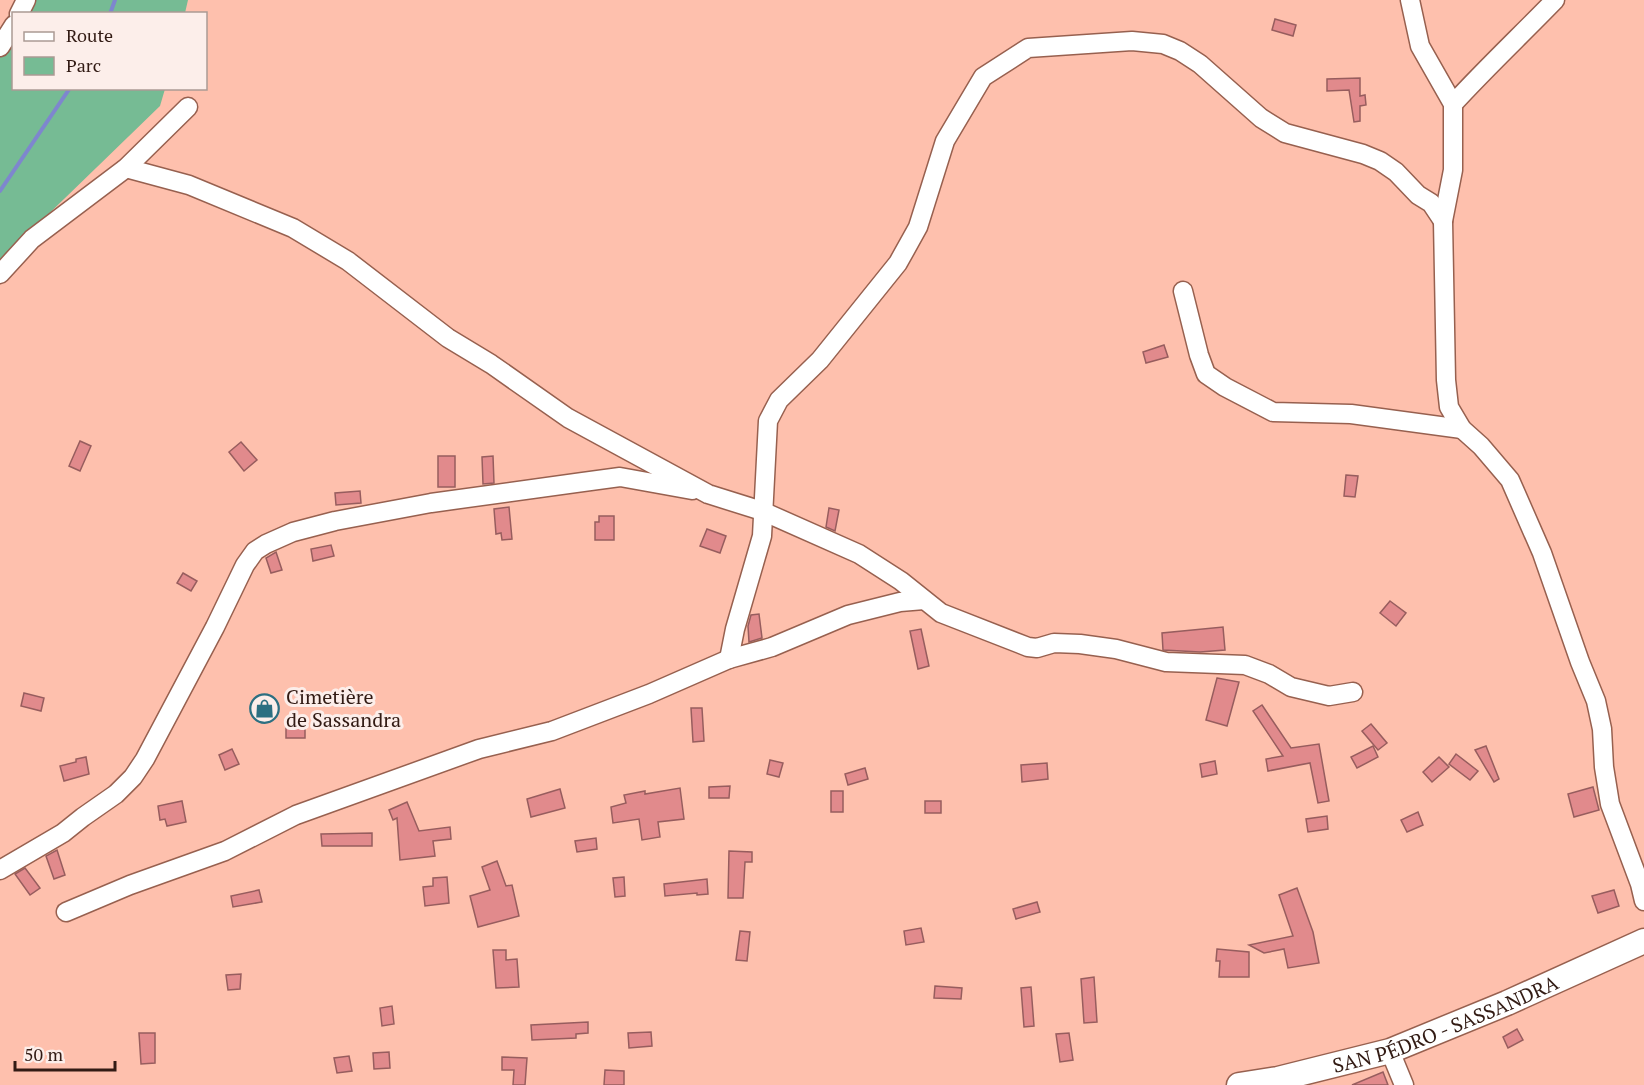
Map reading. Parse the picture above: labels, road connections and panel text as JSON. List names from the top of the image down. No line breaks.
{"streets":{"main road":["SAN PÉDRO - SASSANDRA"]},"places":{"shop":["Cimetière de Sassandra"]},"legend":["Route","Parc"],"scale_bar":"50 m"}
